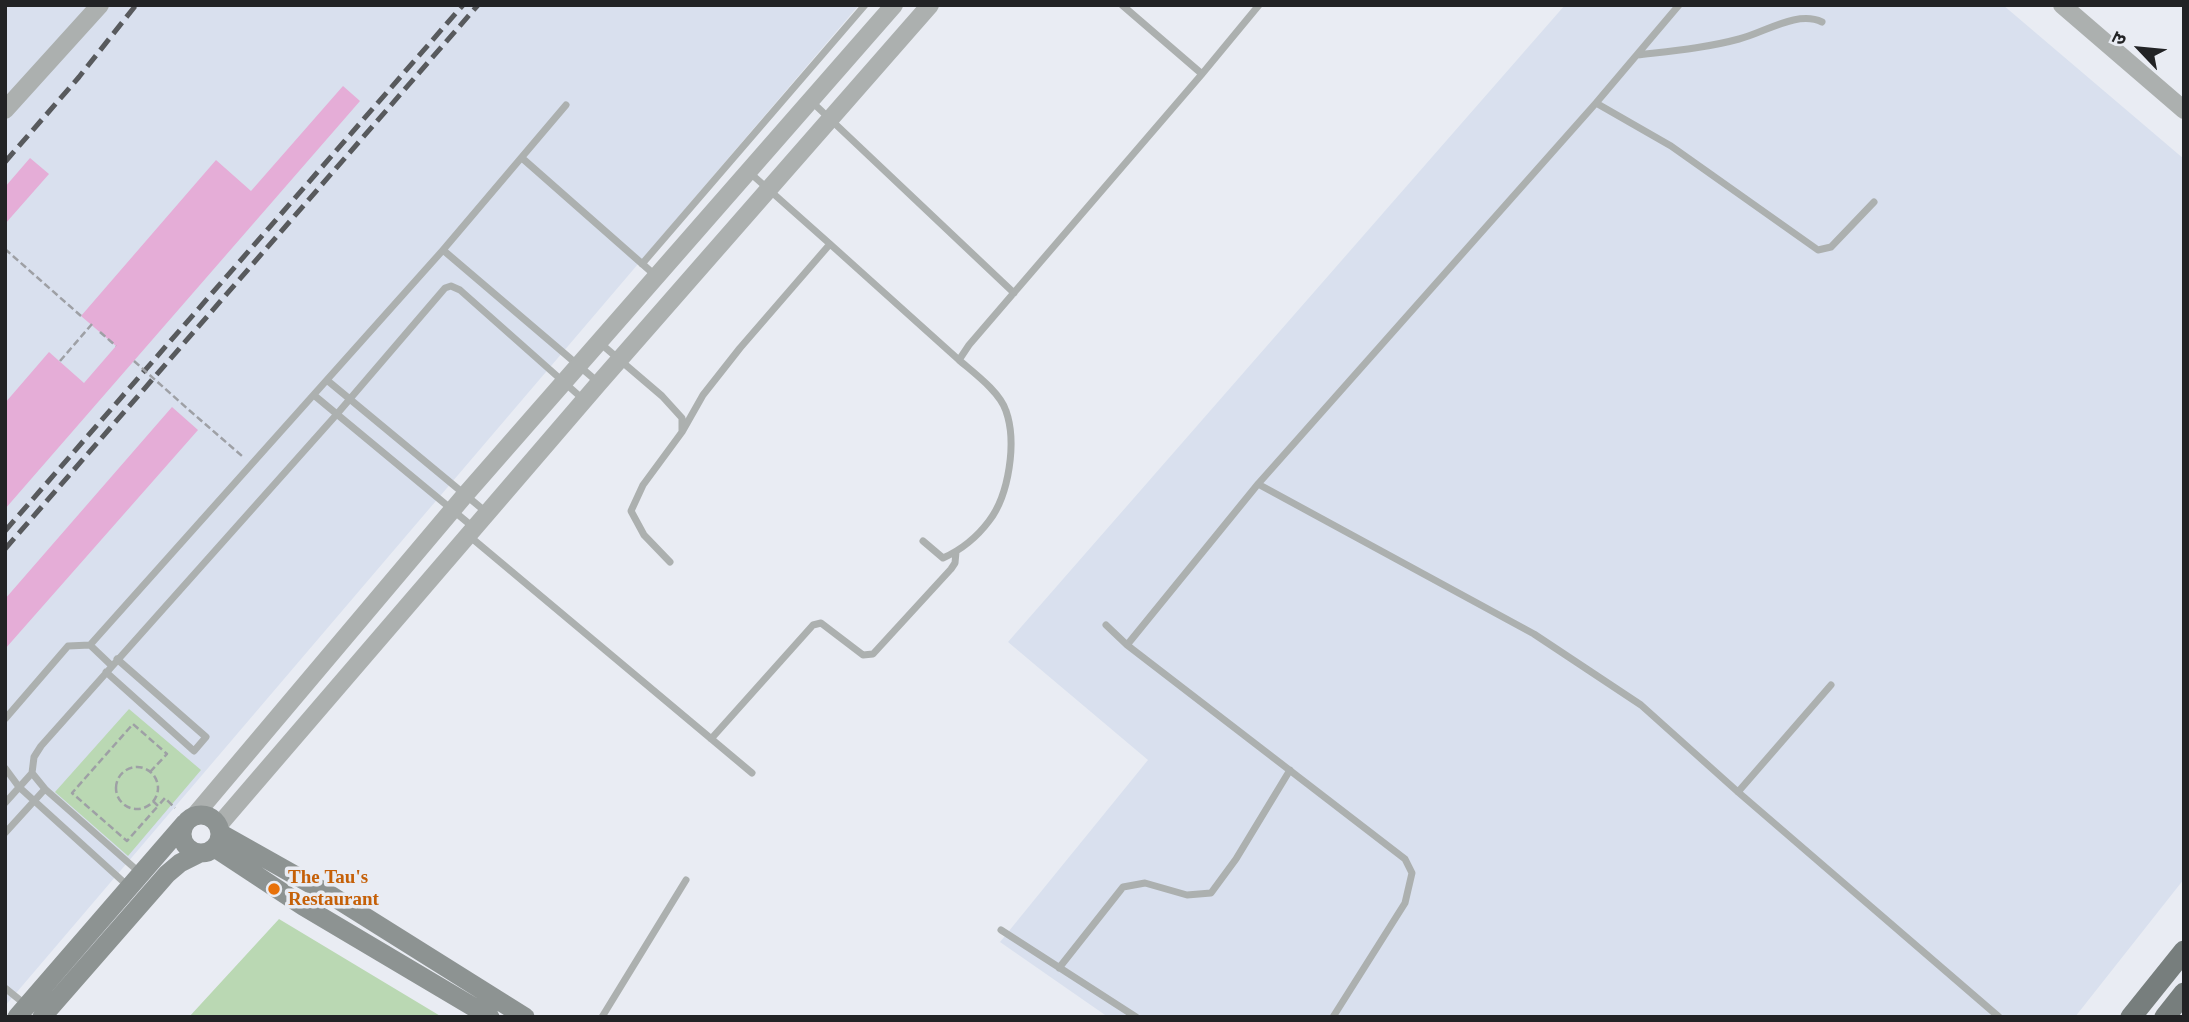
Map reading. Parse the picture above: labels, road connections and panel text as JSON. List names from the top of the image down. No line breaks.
{"places":["The Tau's Restaurant"],"north":"top left"}
